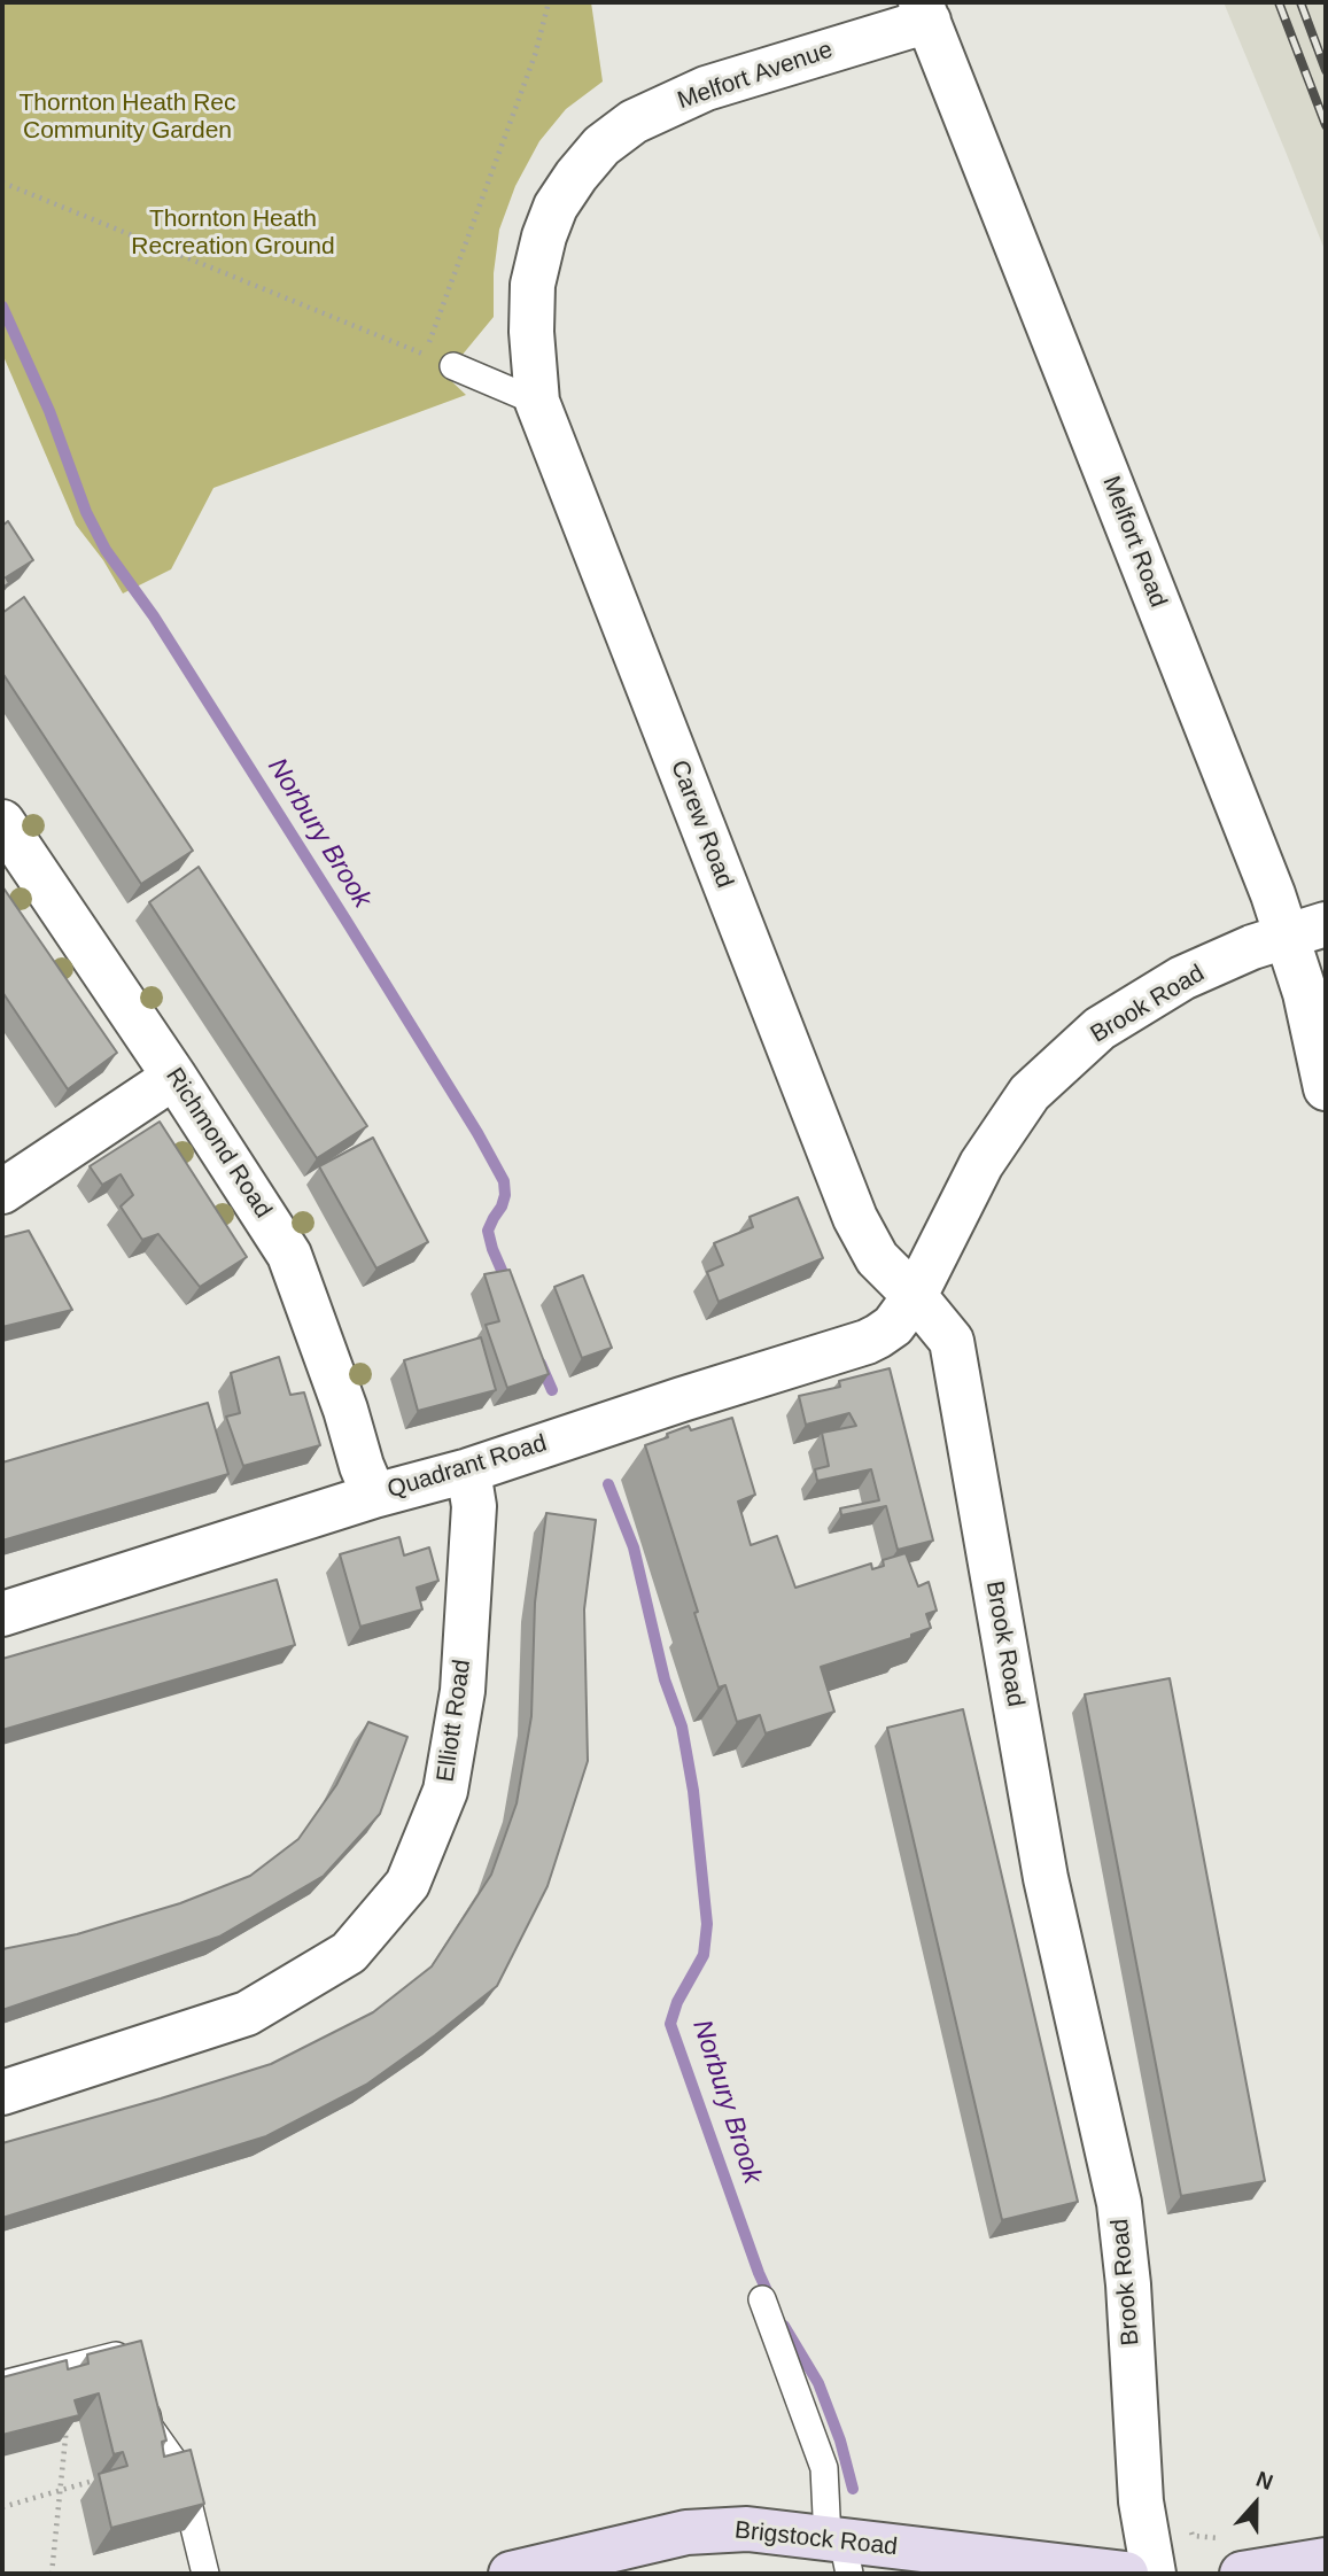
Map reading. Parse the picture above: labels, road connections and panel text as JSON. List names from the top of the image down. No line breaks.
{"streets":{"main road":["Brigstock Road"],"street":["Melfort Avenue","Melfort Road","Carew Road","Brook Road","Richmond Road","Quadrant Road","Elliott Road"]},"crossings":[["Melfort Avenue","Melfort Road"],["Melfort Avenue","Carew Road"],["Melfort Road","Brook Road"],["Carew Road","Brook Road"],["Carew Road","Quadrant Road"],["Brook Road","Quadrant Road"],["Richmond Road","Quadrant Road"],["Quadrant Road","Elliott Road"]],"water":["Norbury Brook"],"parks":["Thornton Heath Rec Community Garden","Thornton Heath Recreation Ground"],"north":"top"}
